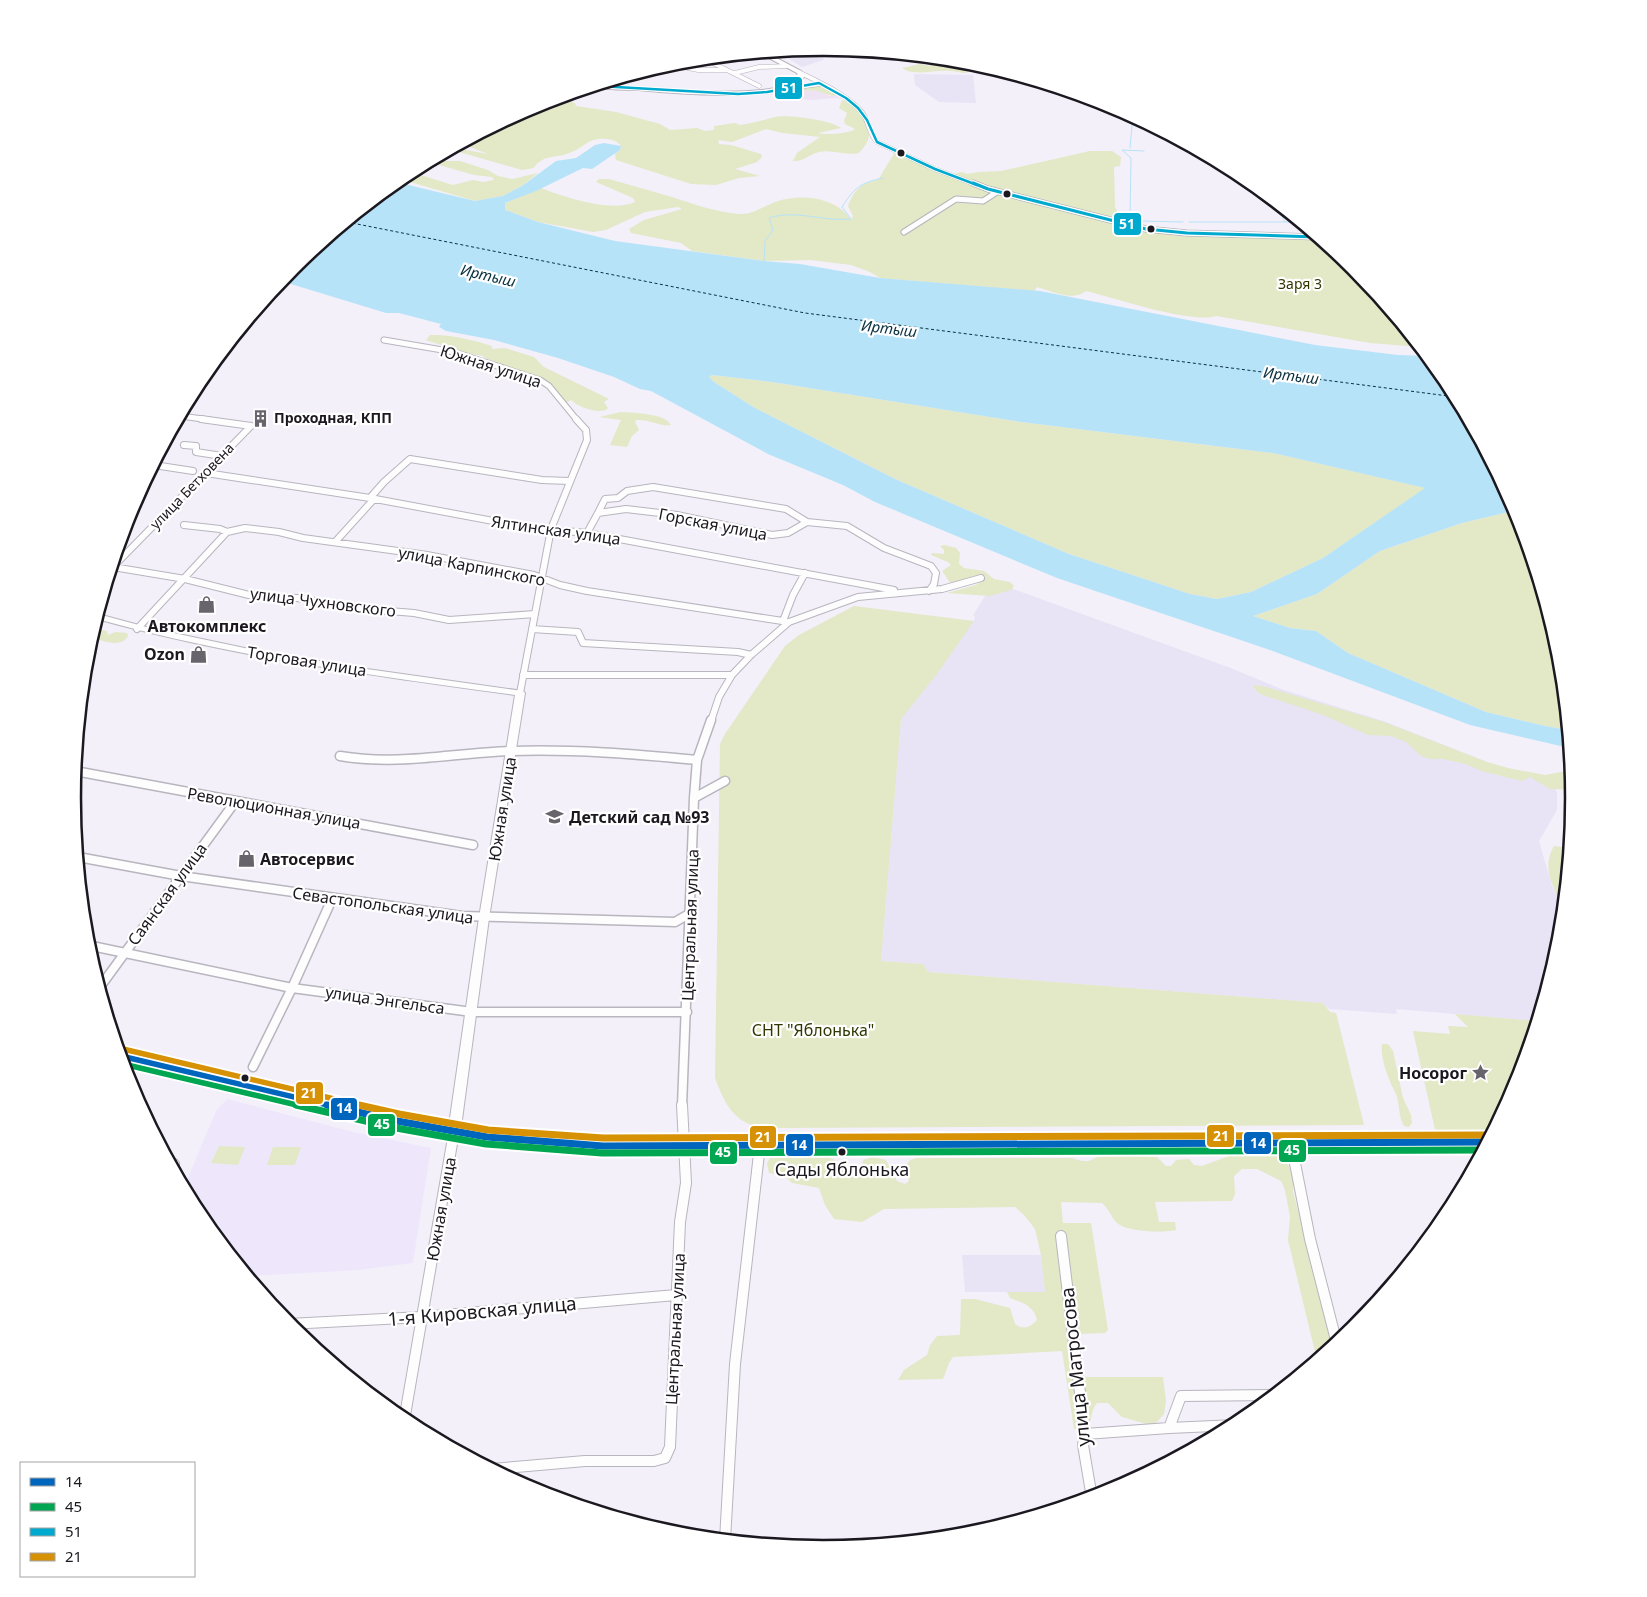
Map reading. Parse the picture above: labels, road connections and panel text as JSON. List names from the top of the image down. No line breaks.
{"streets":{"main road":["Южная улица","Торговая улица"],"street":["улица Бетховена","Горская улица","Ялтинская улица","улица Карпинского","улица Чухновского","Революционная улица","Саянская улица","Севастопольская улица","Центральная улица","улица Энгельса","1-я Кировская улица","улица Матросова"]},"crossings":[["Южная улица","Ялтинская улица"],["Южная улица","улица Карпинского"],["Южная улица","улица Чухновского"],["Южная улица","Торговая улица"],["Южная улица","Севастопольская улица"],["Южная улица","улица Энгельса"],["Южная улица","1-я Кировская улица"],["улица Бетховена","Ялтинская улица"],["Ялтинская улица","Центральная улица"],["улица Карпинского","Центральная улица"],["Революционная улица","Саянская улица"],["Саянская улица","Севастопольская улица"],["Саянская улица","улица Энгельса"],["Севастопольская улица","Центральная улица"],["Центральная улица","улица Энгельса"],["Центральная улица","1-я Кировская улица"]],"water":["Иртыш"],"parks":["Заря 3","СНТ \"Яблонька\""],"places":{"building":["Проходная, КПП"],"shop":["Автокомплекс","Ozon","Автосервис"],"school or university":["Детский сад №93"],"place":["Носорог"],"other":["Сады Яблонька"]},"lines":["transit line 51","transit line 21","transit line 14","transit line 45"],"legend":["14","45","51","21"]}
